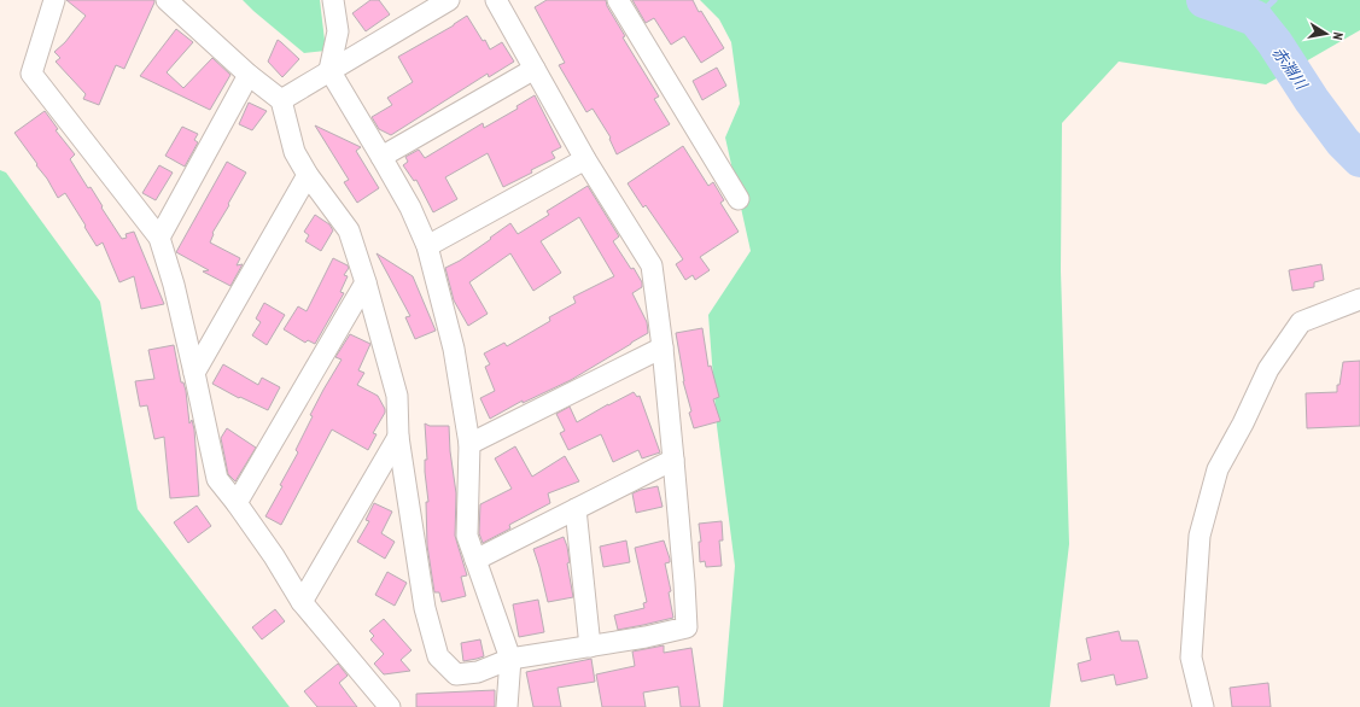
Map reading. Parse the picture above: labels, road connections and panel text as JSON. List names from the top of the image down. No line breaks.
{"water":["赤淵川"],"north":"right"}
